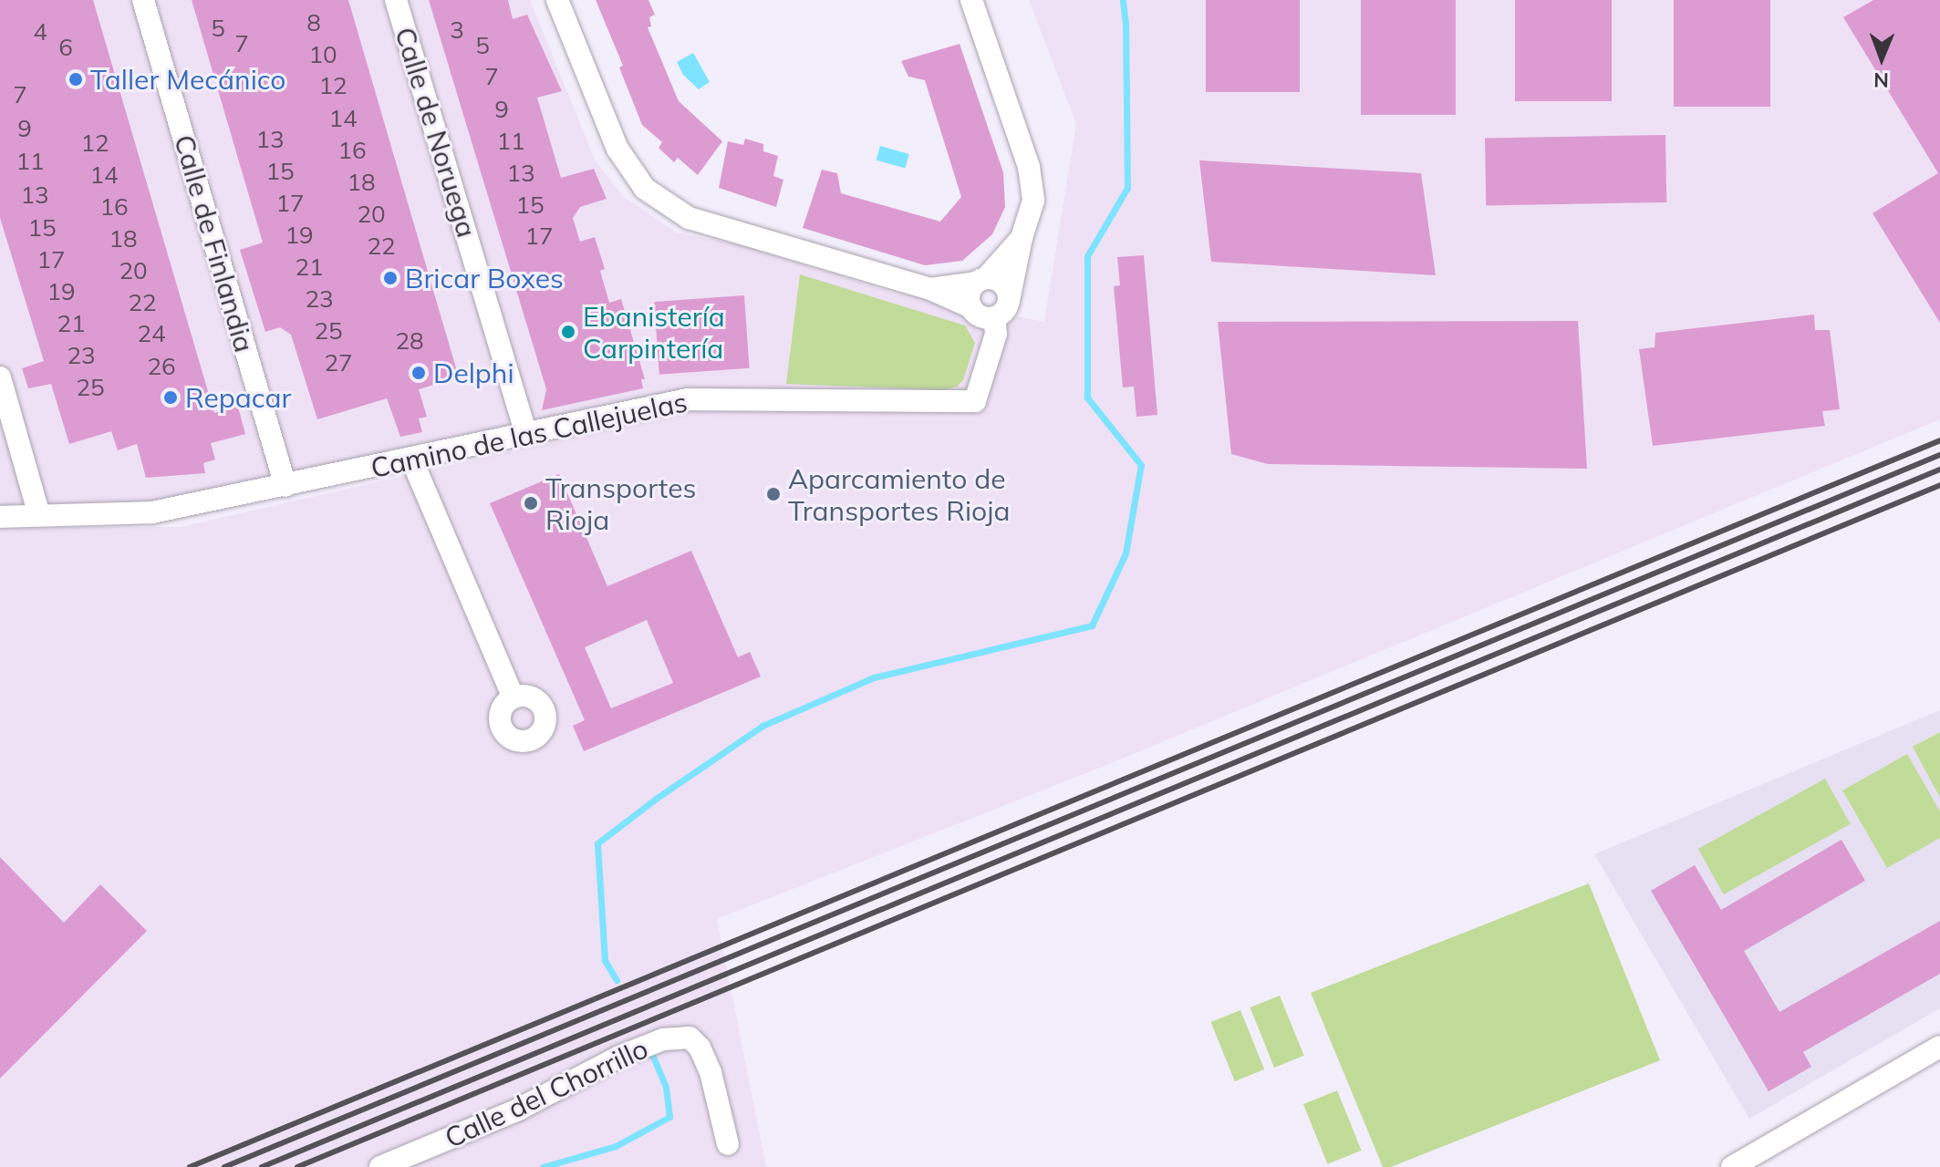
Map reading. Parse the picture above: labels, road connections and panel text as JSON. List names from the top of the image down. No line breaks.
{"streets":{"street":["Calle de Noruega","Calle de Finlandia","Camino de las Callejuelas","Calle del Chorrillo"]},"crossings":[["Calle de Noruega","Camino de las Callejuelas"],["Calle de Finlandia","Camino de las Callejuelas"]],"places":["Taller Mecánico","Bricar Boxes","Ebanistería Carpintería","Delphi","Repacar","Aparcamiento de Transportes Rioja","Transportes Rioja"],"house_numbers":["8","5","3","4","7","5","6","10","7","12","7","9","14","9","13","11","12","16","11","15","13","14","18","13","17","15","16","20","15","19","17","18","22","17","21","20","19","23","22","21","25","24","28","23","27","26","25"],"north":"bottom"}
